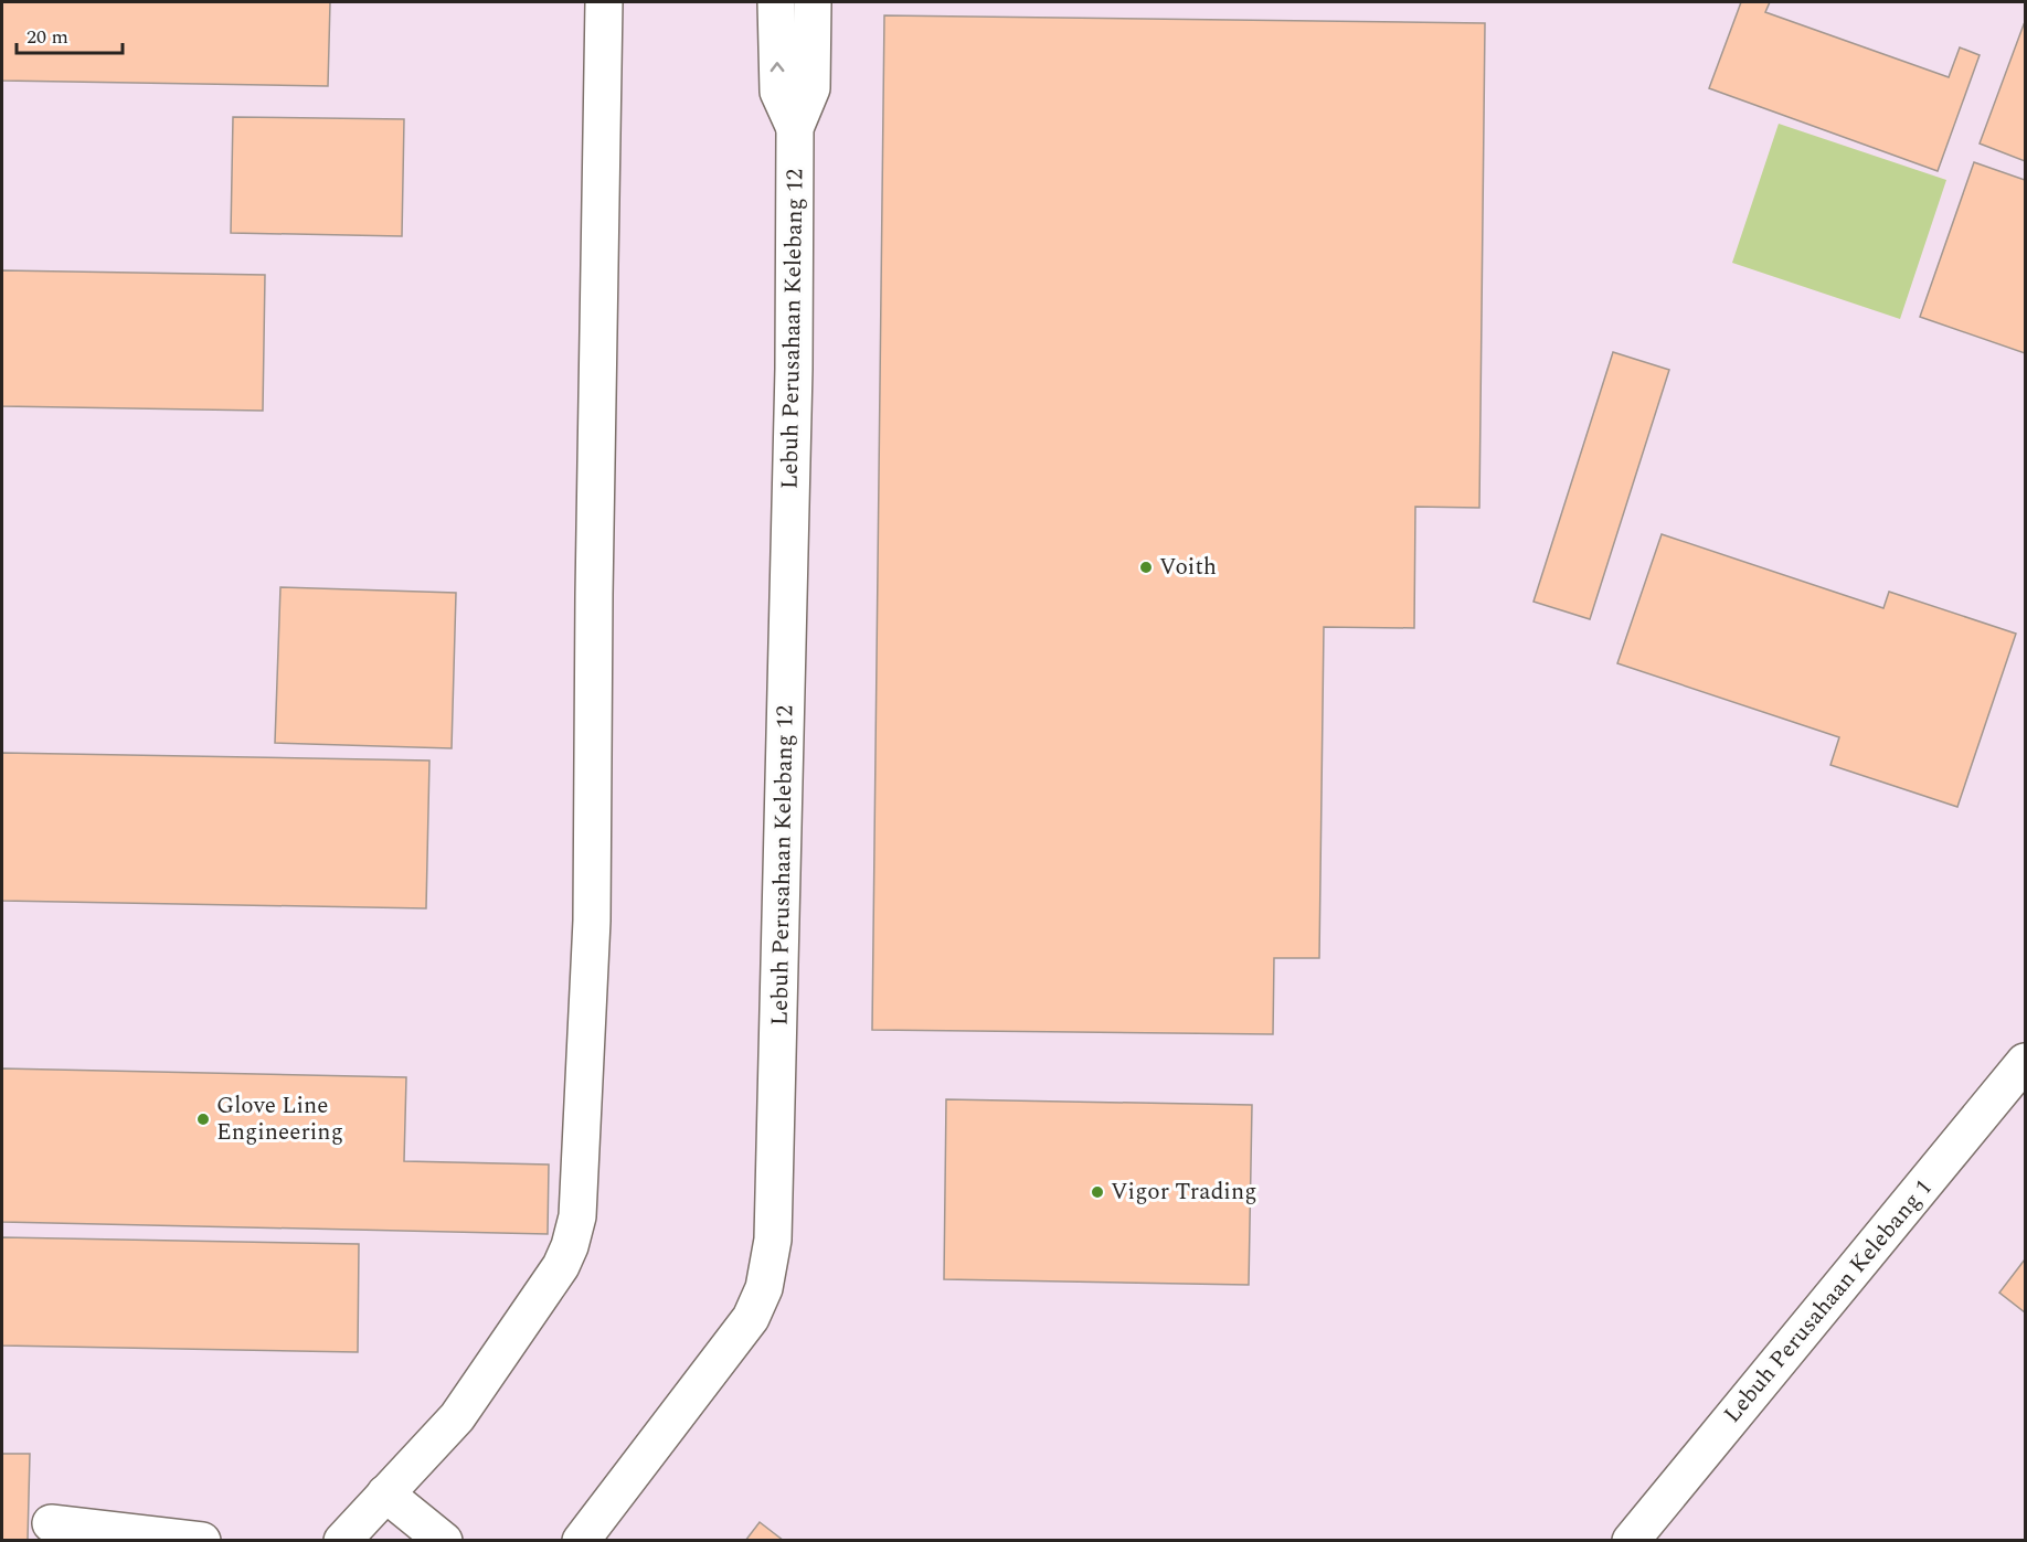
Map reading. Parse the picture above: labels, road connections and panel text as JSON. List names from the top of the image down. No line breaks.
{"streets":{"street":["Lebuh Perusahaan Kelebang 12","Lebuh Perusahaan Kelebang 1"]},"places":["Voith","Glove Line Engineering","Vigor Trading"],"scale_bar":"20 m"}
